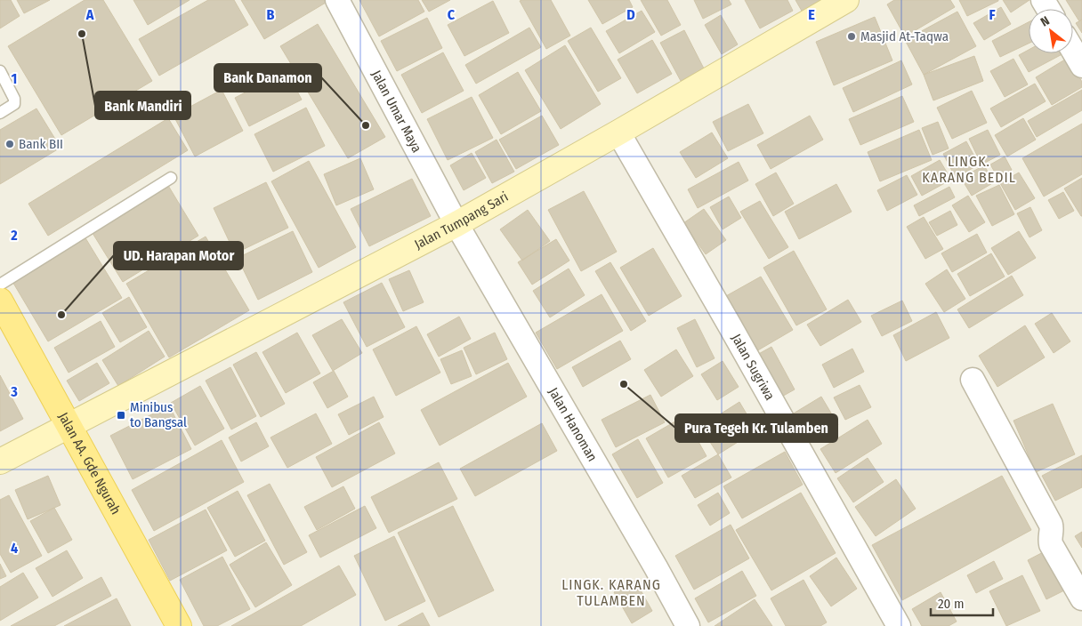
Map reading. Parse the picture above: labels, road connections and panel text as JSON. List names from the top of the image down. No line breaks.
{"streets":{"main road":["Jalan Tumpang Sari","Jalan AA. Gde Ngurah"],"street":["Jalan Umar Maya","Jalan Sugriwa","Jalan Hanoman"]},"crossings":[["Jalan Umar Maya","Jalan Tumpang Sari"],["Jalan Umar Maya","Jalan Hanoman"],["Jalan Tumpang Sari","Jalan Sugriwa"],["Jalan Tumpang Sari","Jalan Hanoman"],["Jalan Tumpang Sari","Jalan AA. Gde Ngurah"]],"districts":["LINGK. KARANG BEDIL","LINGK. KARANG TULAMBEN"],"places":{"other":["Bank Mandiri","Masjid At-Taqwa","Bank Danamon","Bank BII","UD. Harapan Motor","Pura Tegeh Kr. Tulamben"],"transit":["Minibus to Bangsal"]},"scale_bar":"20 m","north":"top left","grid":{"columns":["A","B","C","D","E","F"],"rows":["1","2","3","4"]}}
